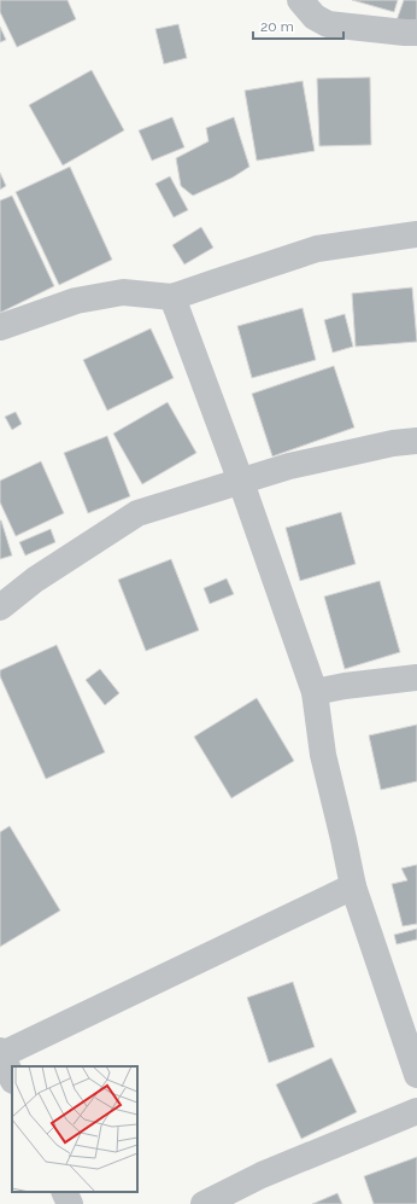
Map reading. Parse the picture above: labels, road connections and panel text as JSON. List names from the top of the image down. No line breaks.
{"scale_bar":"20 m"}
